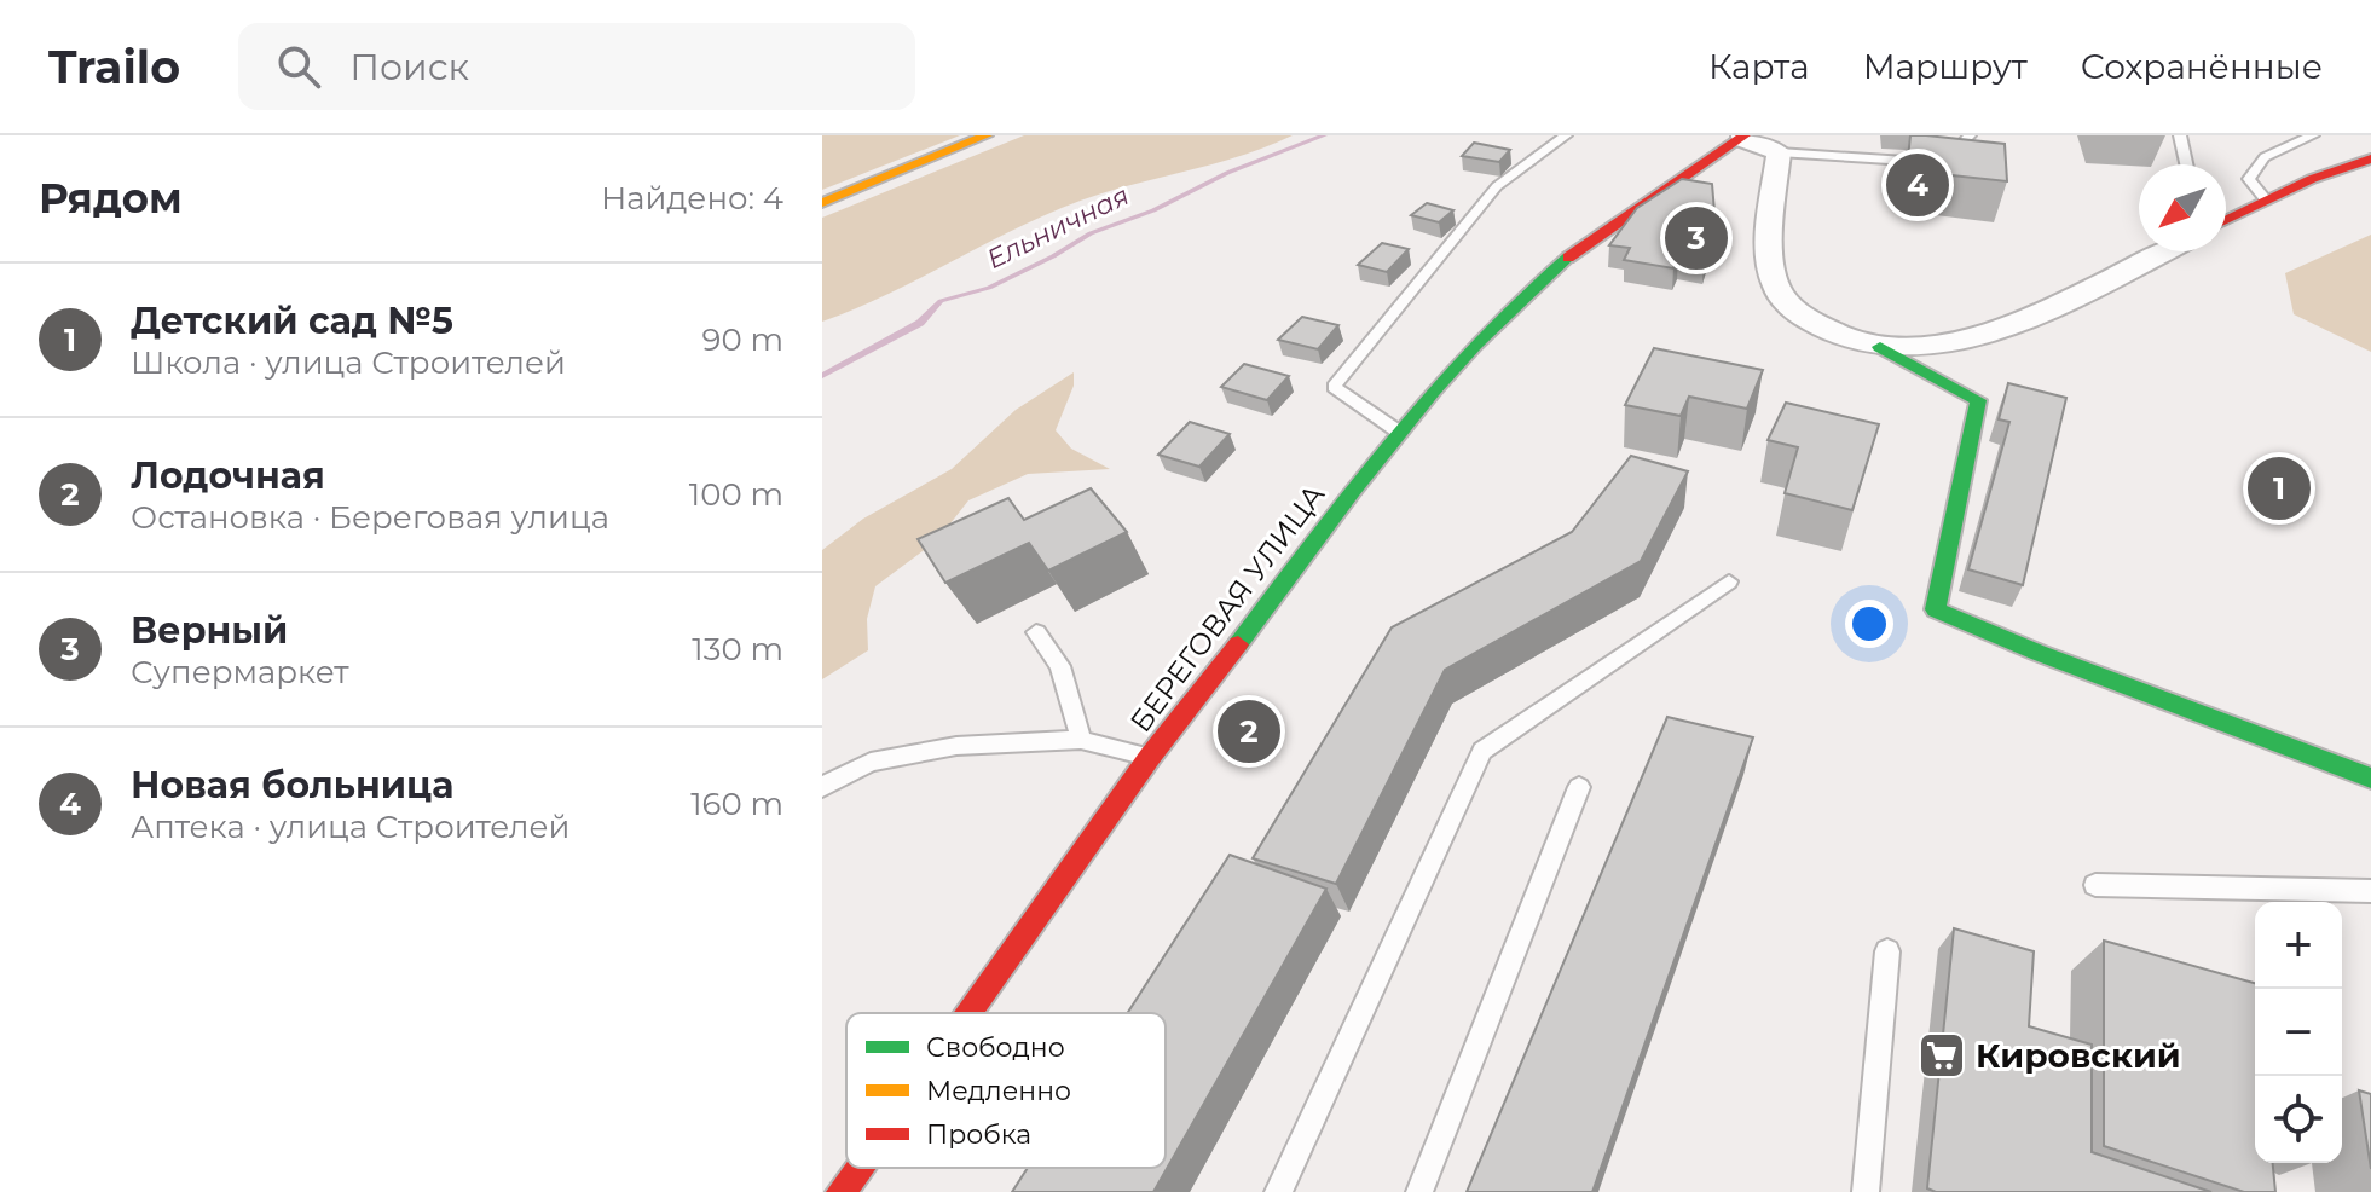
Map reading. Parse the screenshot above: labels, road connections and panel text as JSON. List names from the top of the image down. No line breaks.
{"streets":{"main road":["БЕРЕГОВАЯ УЛИЦА"]},"water":["Ельничная"],"places":{"supermarket":["Кировский"]},"legend":["Свободно","Медленно","Пробка"],"north":"bottom left","page":{"header":"Trailo","search":"Поиск","nav":["Карта","Маршрут","Сохранённые"],"heading":["Рядом","Найдено: 4"],"pins":["4","3","1","2"],"list":[{"mark":"1","name":"Детский сад №5","note":"Школа · улица Строителей","value":"90 m"},{"mark":"2","name":"Лодочная","note":"Остановка · Береговая улица","value":"100 m"},{"mark":"3","name":"Верный","note":"Супермаркет","value":"130 m"},{"mark":"4","name":"Новая больница","note":"Аптека · улица Строителей","value":"160 m"}],"map_buttons":["+","−"]}}
